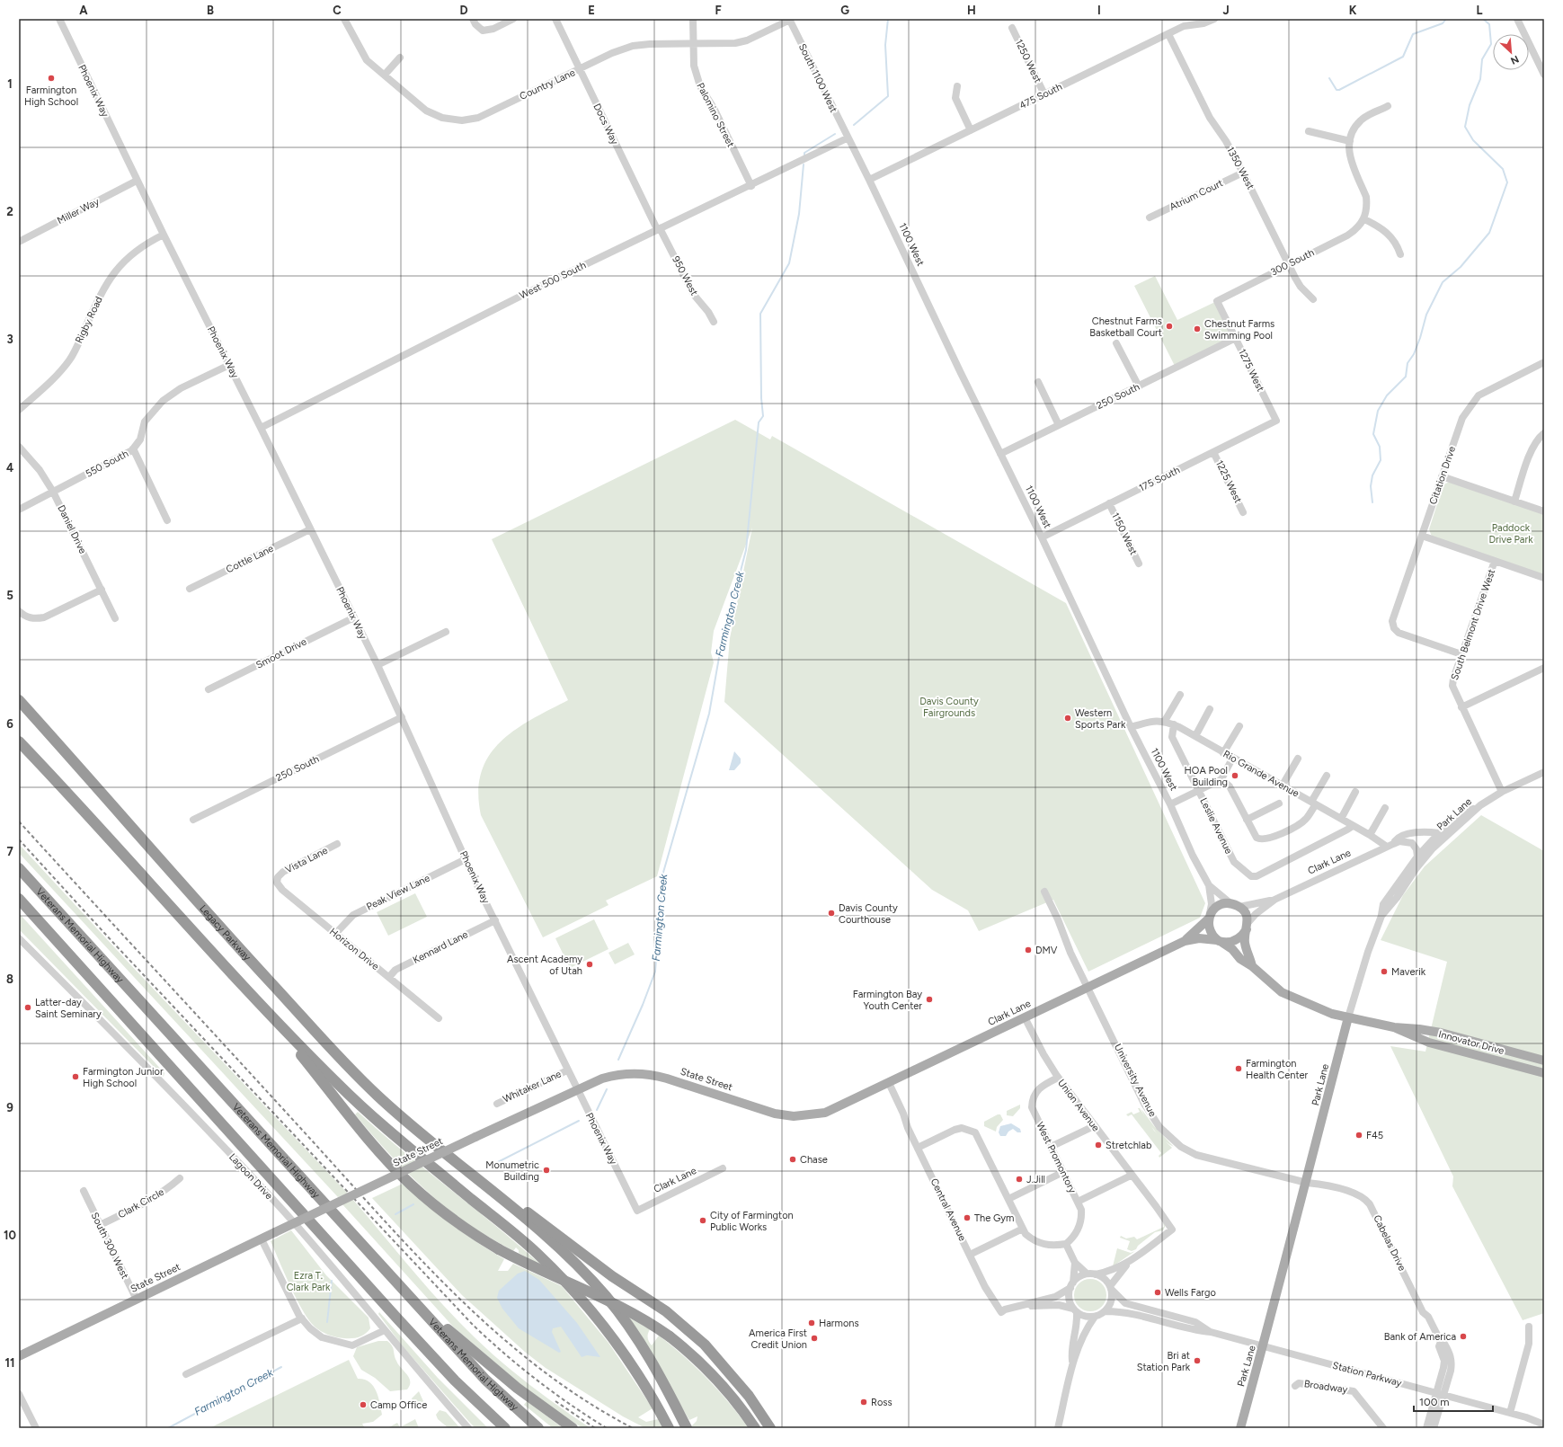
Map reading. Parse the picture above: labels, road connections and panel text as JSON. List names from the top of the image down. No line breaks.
{"streets":{"highway":["Legacy Parkway","Veterans Memorial Highway"],"main road":["Park Lane","Clark Lane","Innovator Drive","State Street"],"street":["1250 West","South 1100 West","Country Lane","Phoenix Way","475 South","Palomino Street","Docs Way","1350 West","Atrium Court","Miller Way","1100 West","300 South","950 West","West 500 South","Rigby Road","1275 West","250 South","550 South","Citation Drive","175 South","1225 West","Daniel Drive","1150 West","Cottle Lane","South Belmont Drive West","Smoot Drive","Rio Grande Avenue","Leslie Avenue","Vista Lane","Peak View Lane","Kennard Lane","Horizon Drive","University Avenue","Whitaker Lane","Union Avenue","West Promontory","Lagoon Drive","Clark Circle","Central Avenue","Cabelas Drive","South 300 West","Station Parkway","Broadway"]},"crossings":[["1250 West","475 South"],["South 1100 West","Country Lane"],["South 1100 West","1100 West"],["South 1100 West","West 500 South"],["Country Lane","Palomino Street"],["Country Lane","Docs Way"],["Phoenix Way","Miller Way"],["Phoenix Way","West 500 South"],["Phoenix Way","Rigby Road"],["Phoenix Way","250 South"],["Phoenix Way","550 South"],["Phoenix Way","Cottle Lane"],["Phoenix Way","Smoot Drive"],["Phoenix Way","Clark Lane"],["Phoenix Way","Peak View Lane"],["Phoenix Way","Kennard Lane"],["Phoenix Way","State Street"],["Phoenix Way","Whitaker Lane"],["475 South","1350 West"],["475 South","1100 West"],["Palomino Street","West 500 South"],["Docs Way","950 West"],["Docs Way","West 500 South"],["1350 West","Atrium Court"],["1350 West","300 South"],["1100 West","West 500 South"],["1100 West","250 South"],["1100 West","175 South"],["1100 West","Rio Grande Avenue"],["1100 West","Clark Lane"],["300 South","1275 West"],["950 West","West 500 South"],["1275 West","250 South"],["1275 West","175 South"],["550 South","Daniel Drive"],["Citation Drive","South Belmont Drive West"],["175 South","1225 West"],["175 South","1150 West"],["South Belmont Drive West","Park Lane"],["Rio Grande Avenue","Leslie Avenue"],["Rio Grande Avenue","Clark Lane"],["Park Lane","Innovator Drive"],["Park Lane","University Avenue"],["Park Lane","Cabelas Drive"],["Park Lane","Station Parkway"],["Vista Lane","Horizon Drive"],["Clark Lane","State Street"],["Clark Lane","University Avenue"],["Clark Lane","Union Avenue"],["Clark Lane","Central Avenue"],["Peak View Lane","Horizon Drive"],["Kennard Lane","Horizon Drive"],["State Street","South 300 West"],["University Avenue","Cabelas Drive"],["Union Avenue","West Promontory"],["Union Avenue","Central Avenue"],["Union Avenue","Station Parkway"],["Clark Circle","South 300 West"],["Central Avenue","Station Parkway"],["Cabelas Drive","Station Parkway"]],"water":["Farmington Creek"],"parks":["Paddock Drive Park","Davis County Fairgrounds","Ezra T. Clark Park"],"places":["Farmington High School","Chestnut Farms Basketball Court","Chestnut Farms Swimming Pool","Western Sports Park","HOA Pool Building","Davis County Courthouse","DMV","Ascent Academy of Utah","Maverik","Farmington Bay Youth Center","Latter-day Saint Seminary","Farmington Health Center","Farmington Junior High School","F45","Stretchlab","Chase","Monumetric Building","J.Jill","The Gym","City of Farmington Public Works","Wells Fargo","Harmons","Bank of America","America First Credit Union","Bri at Station Park","Ross","Camp Office"],"scale_bar":"100 m","north":"bottom right","grid":{"columns":["A","B","C","D","E","F","G","H","I","J","K","L"],"rows":["1","2","3","4","5","6","7","8","9","10","11"]}}
